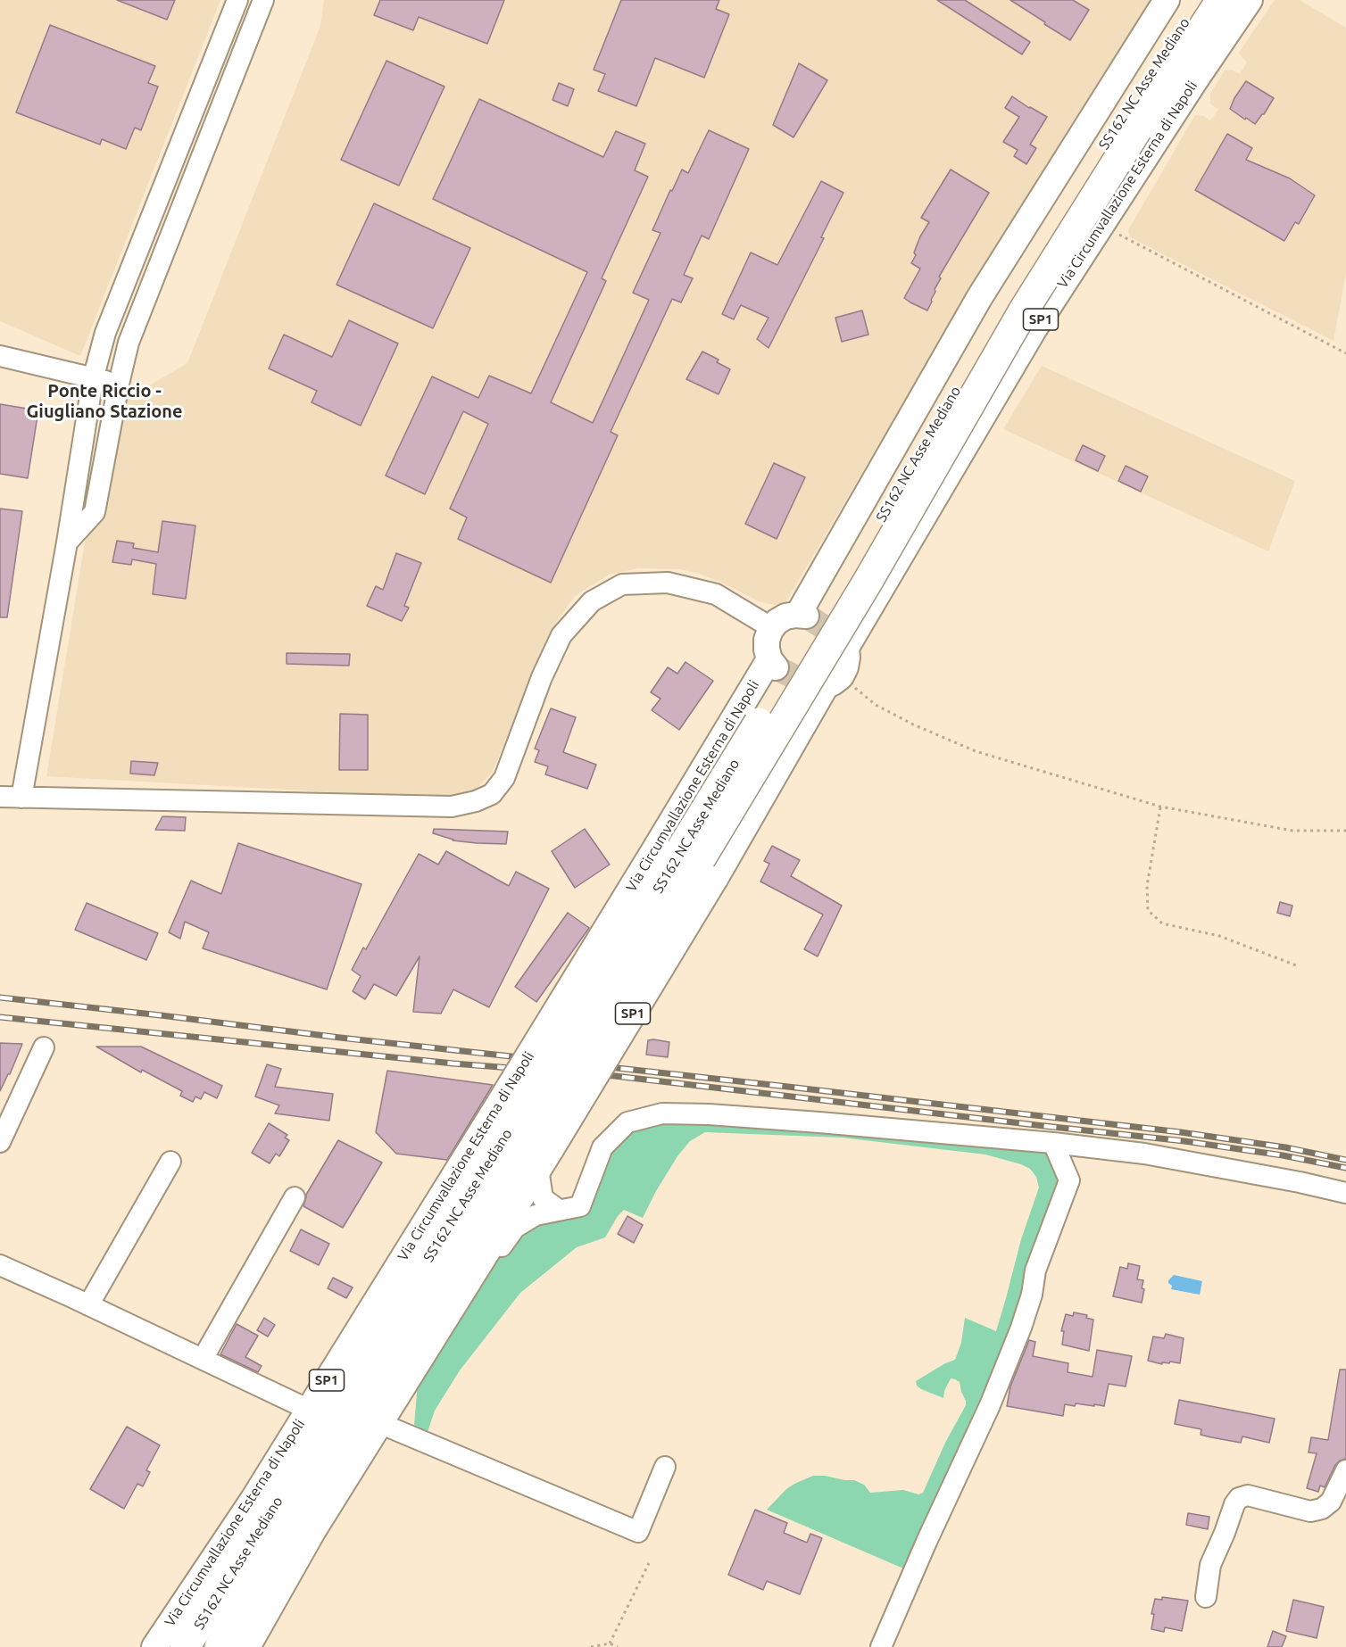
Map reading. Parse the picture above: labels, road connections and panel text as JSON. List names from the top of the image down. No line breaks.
{"streets":{"highway":["SS162 NC Asse Mediano"],"main road":["Via Circumvallazione Esterna di Napoli","SP1"]},"crossings":[["SS162 NC Asse Mediano","Via Circumvallazione Esterna di Napoli"]],"districts":["Ponte Riccio - Giugliano Stazione"]}
